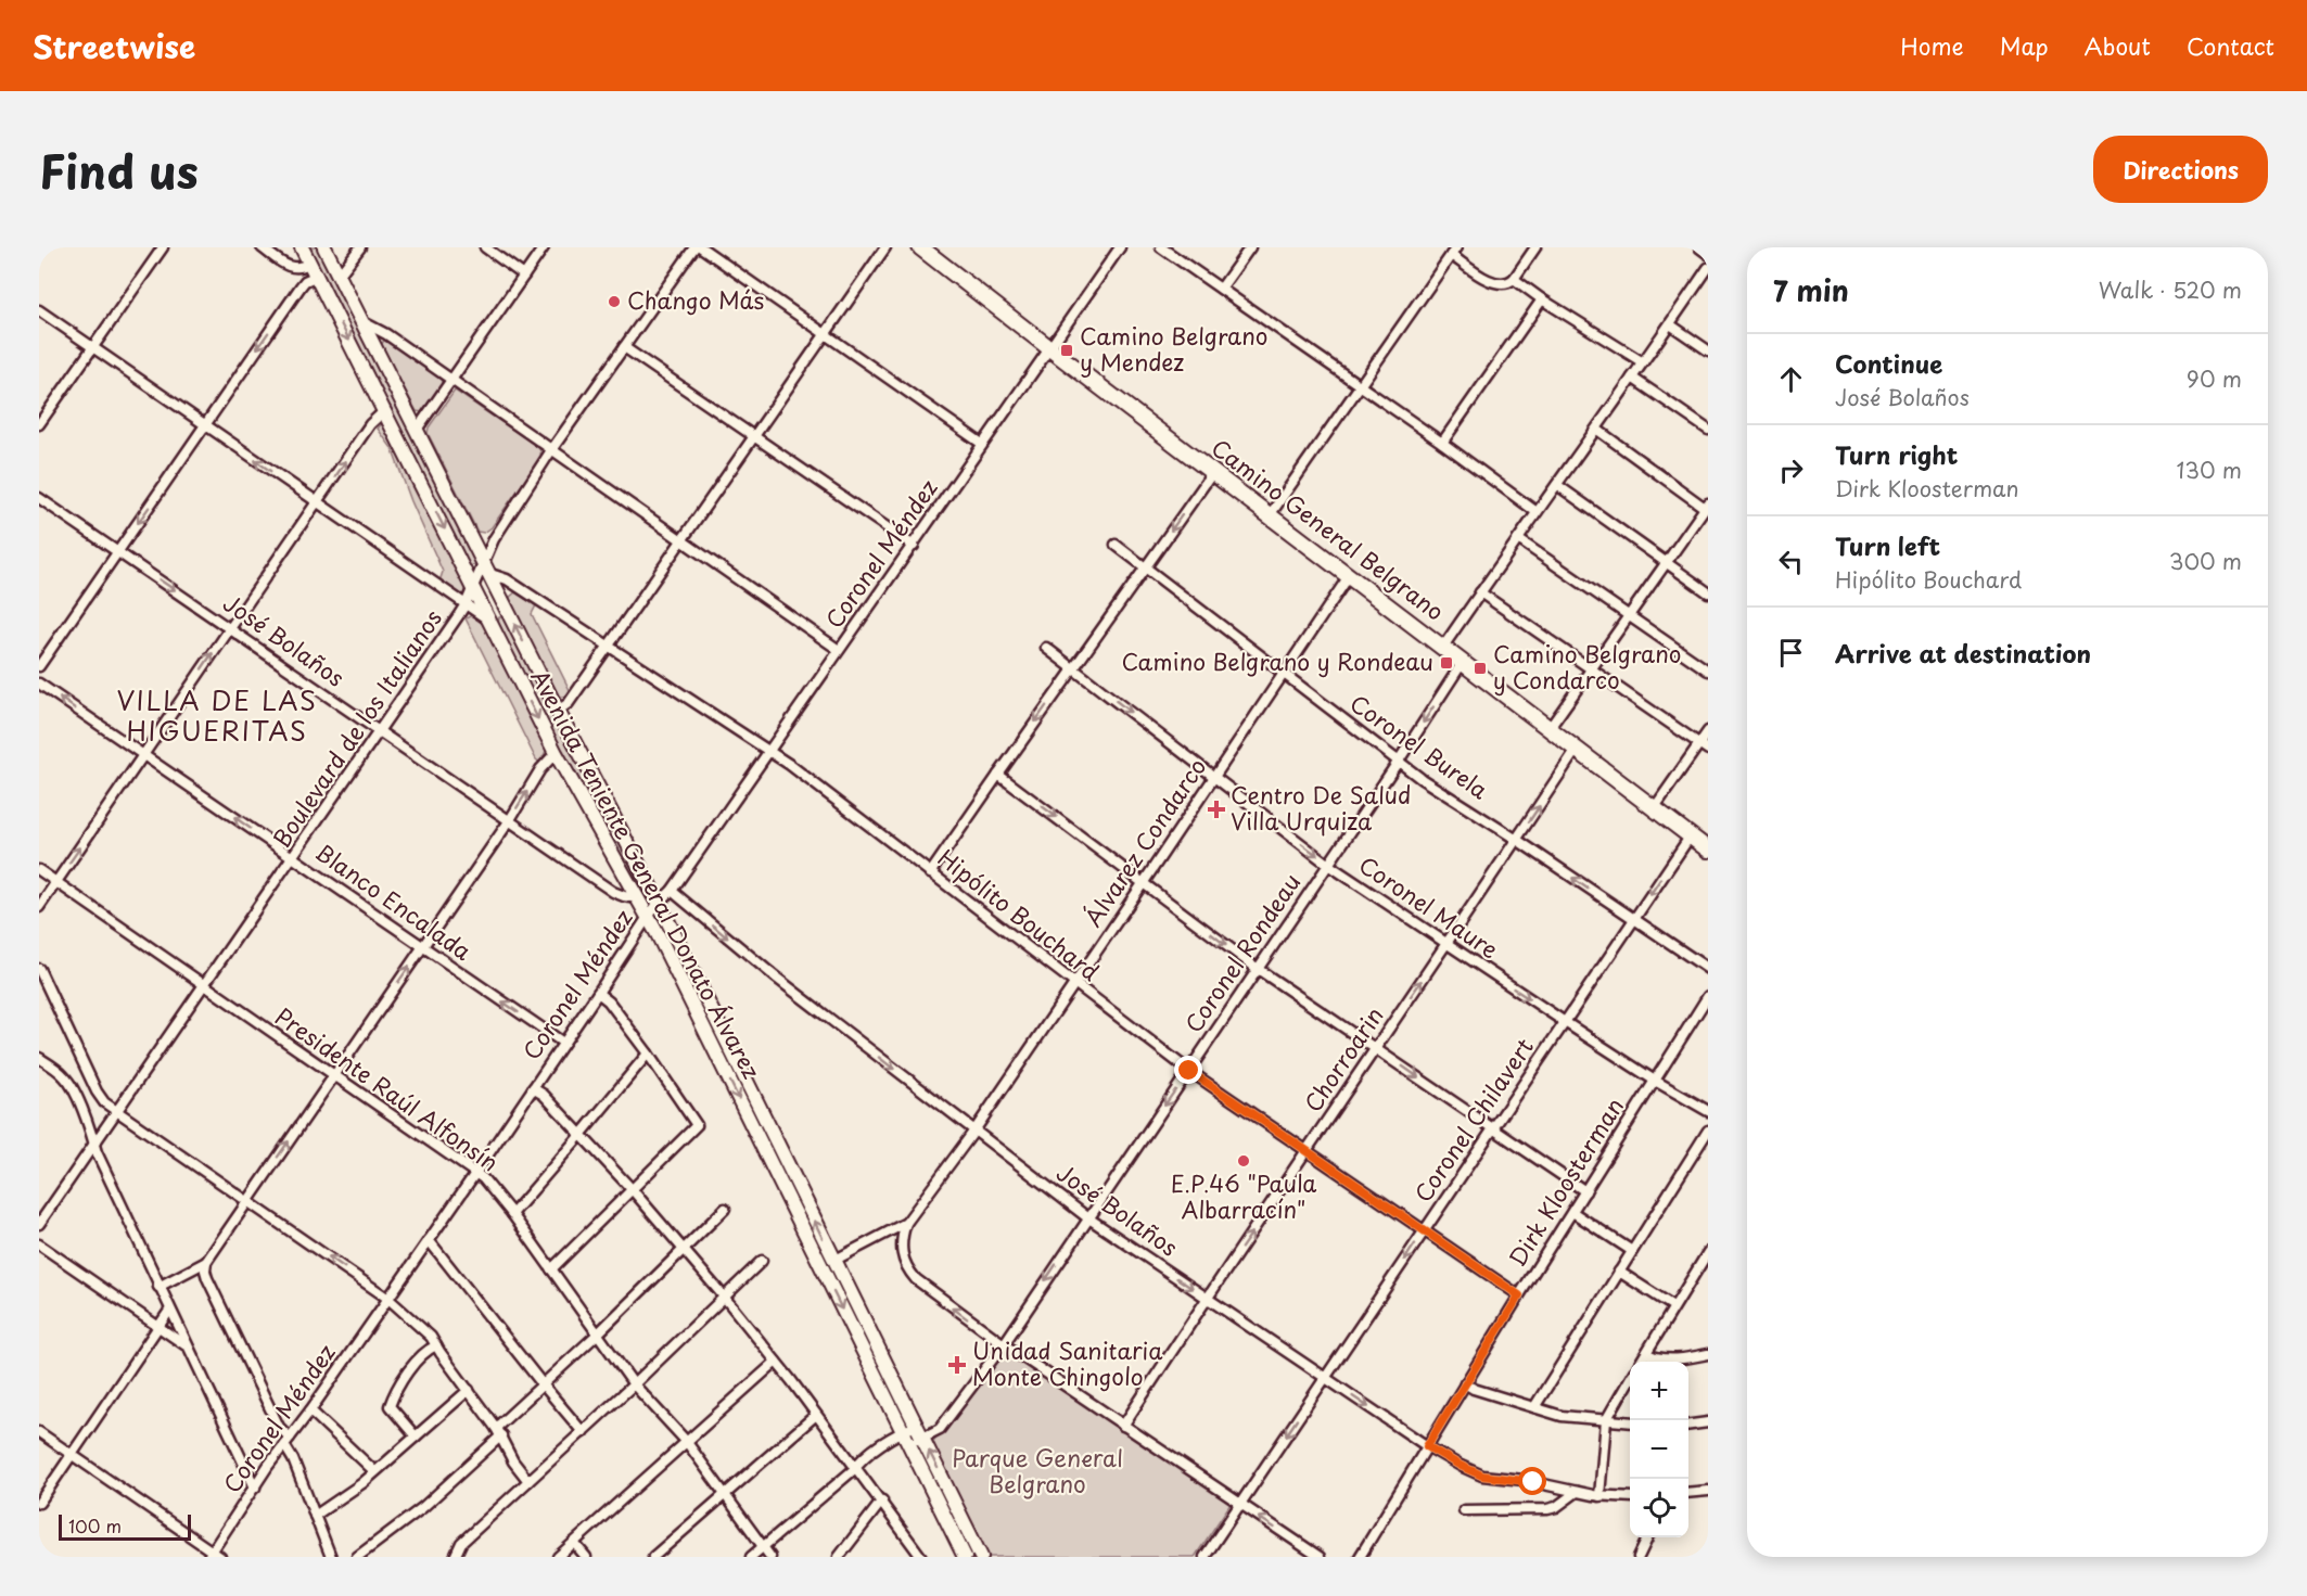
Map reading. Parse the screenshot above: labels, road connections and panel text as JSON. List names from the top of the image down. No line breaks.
{"streets":{"main road":["Camino General Belgrano","Avenida Teniente General Donato Álvarez"],"street":["Coronel Méndez","José Bolaños","Boulevard de los Italianos","Coronel Burela","Álvarez Condarco","Blanco Encalada","Coronel Maure","Hipólito Bouchard","Coronel Rondeau","Chorroarin","Presidente Raúl Alfonsín","Coronel Chilavert","Dirk Kloosterman"]},"crossings":[["Camino General Belgrano","Coronel Méndez"],["Camino General Belgrano","Álvarez Condarco"],["Camino General Belgrano","Coronel Rondeau"],["Camino General Belgrano","Chorroarin"],["Camino General Belgrano","Coronel Chilavert"],["Coronel Méndez","José Bolaños"],["Coronel Méndez","Avenida Teniente General Donato Álvarez"],["Coronel Méndez","Blanco Encalada"],["Coronel Méndez","Hipólito Bouchard"],["Coronel Méndez","Presidente Raúl Alfonsín"],["José Bolaños","Boulevard de los Italianos"],["José Bolaños","Álvarez Condarco"],["José Bolaños","Avenida Teniente General Donato Álvarez"],["José Bolaños","Coronel Rondeau"],["José Bolaños","Chorroarin"],["José Bolaños","Coronel Chilavert"],["José Bolaños","Dirk Kloosterman"],["Boulevard de los Italianos","Avenida Teniente General Donato Álvarez"],["Boulevard de los Italianos","Blanco Encalada"],["Boulevard de los Italianos","Presidente Raúl Alfonsín"],["Coronel Burela","Álvarez Condarco"],["Coronel Burela","Coronel Rondeau"],["Coronel Burela","Chorroarin"],["Coronel Burela","Coronel Chilavert"],["Álvarez Condarco","Avenida Teniente General Donato Álvarez"],["Álvarez Condarco","Coronel Maure"],["Álvarez Condarco","Hipólito Bouchard"],["Avenida Teniente General Donato Álvarez","Hipólito Bouchard"],["Avenida Teniente General Donato Álvarez","Coronel Rondeau"],["Coronel Maure","Coronel Rondeau"],["Coronel Maure","Chorroarin"],["Coronel Maure","Coronel Chilavert"],["Coronel Maure","Dirk Kloosterman"],["Hipólito Bouchard","Coronel Rondeau"],["Hipólito Bouchard","Chorroarin"],["Hipólito Bouchard","Coronel Chilavert"],["Hipólito Bouchard","Dirk Kloosterman"],["Coronel Rondeau","Presidente Raúl Alfonsín"]],"one_way":["José Bolaños","Blanco Encalada","Coronel Maure","Coronel Rondeau","Chorroarin","Coronel Chilavert"],"districts":["VILLA DE LAS HIGUERITAS"],"parks":["Parque General Belgrano"],"places":{"other":["Chango Más","E.P.46 \"Paula Albarracín\""],"transit":["Camino Belgrano y Mendez","Camino Belgrano y Rondeau","Camino Belgrano y Condarco"],"health":["Centro De Salud Villa Urquiza","Unidad Sanitaria Monte Chingolo"]},"scale_bar":"100 m","page":{"header":"Streetwise","nav":["Home","Map","About","Contact"],"title":"Find us","buttons":"Directions","heading":["7 min","Walk · 520 m"],"list":[["Continue","José Bolaños","90 m"],["Turn right","Dirk Kloosterman","130 m"],["Turn left","Hipólito Bouchard","300 m"],"Arrive at destination"],"map_buttons":["+","−"],"scale":"100 m"}}
